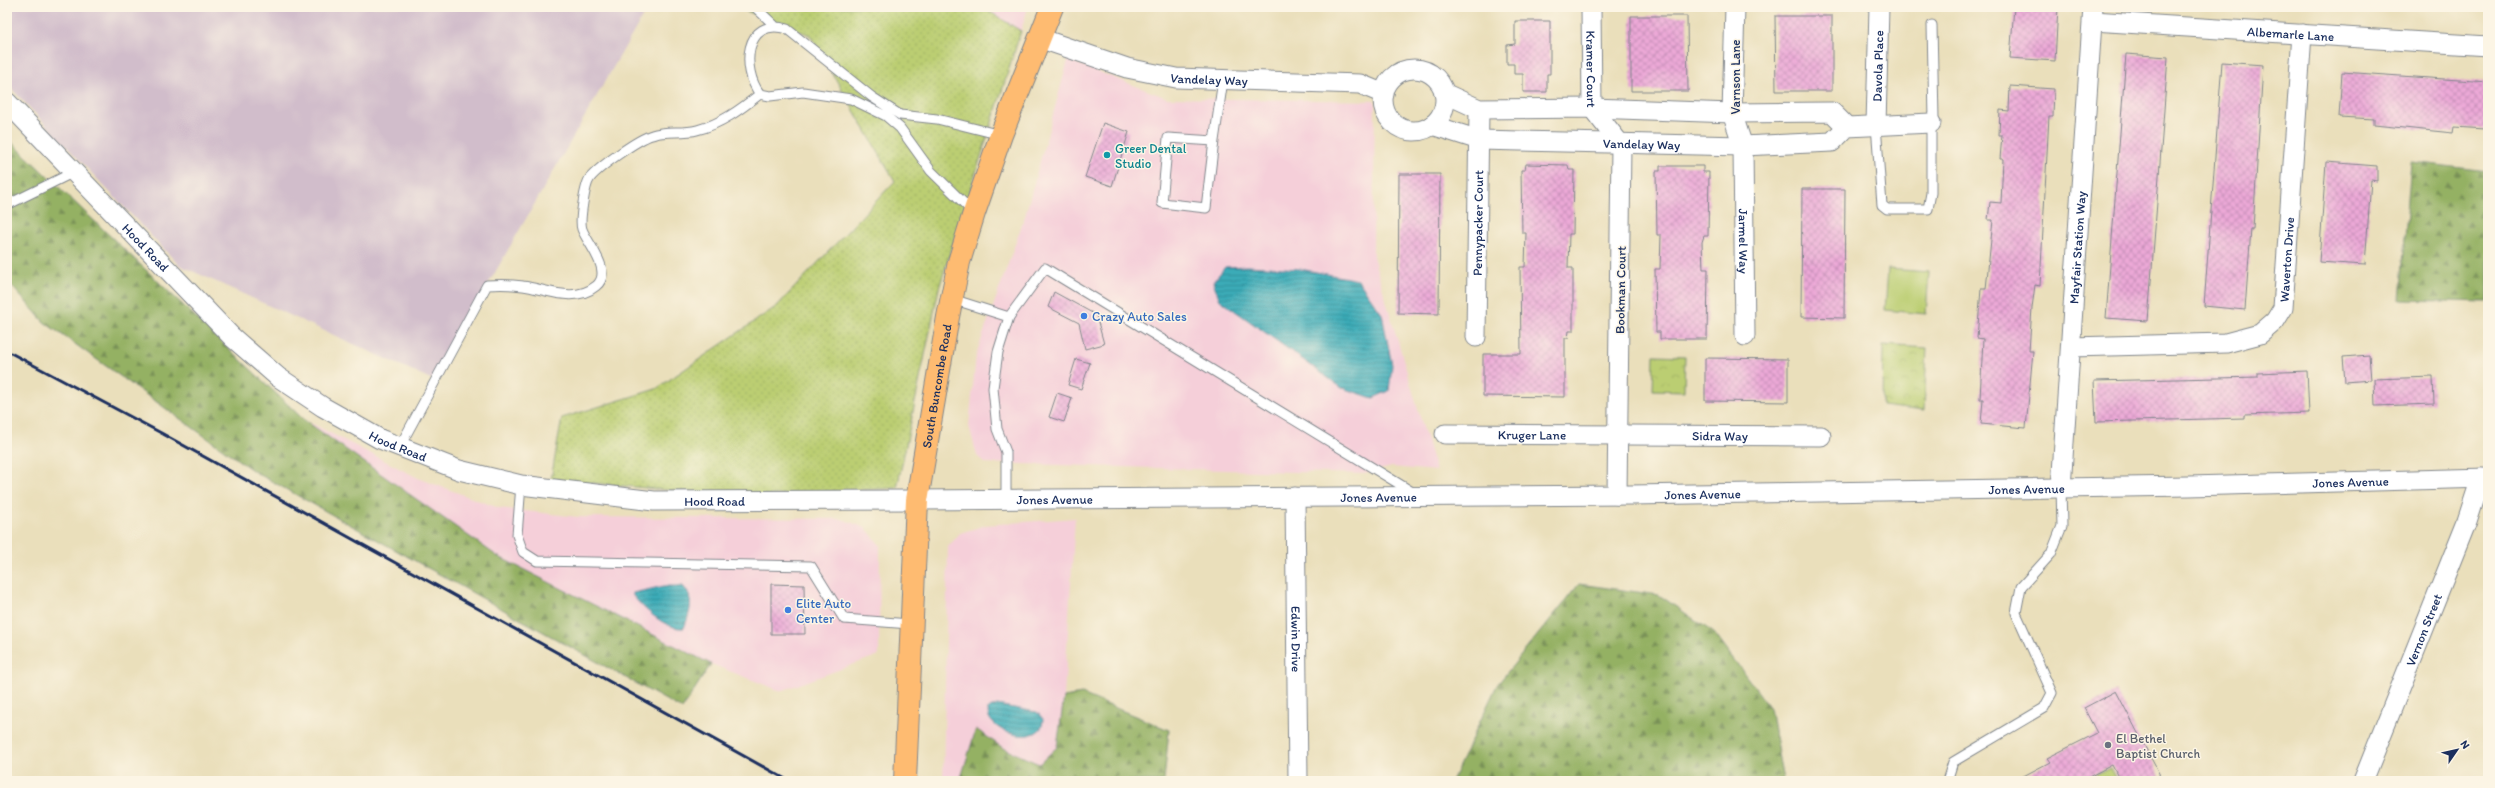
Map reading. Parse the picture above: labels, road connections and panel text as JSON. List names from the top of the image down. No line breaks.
{"streets":{"main road":["South Buncombe Road"],"street":["Albemarle Lane","Davola Place","Kramer Court","Varnson Lane","Vandelay Way","Pennypacker Court","Jarmel Way","Hood Road","Mayfair Station Way","Waverton Drive","Bookman Court","Kruger Lane","Sidra Way","Jones Avenue","Vernon Street","Edwin Drive"]},"crossings":[["Albemarle Lane","Mayfair Station Way"],["Albemarle Lane","Waverton Drive"],["Kramer Court","Vandelay Way"],["Kramer Court","Bookman Court"],["Varnson Lane","Vandelay Way"],["Varnson Lane","Jarmel Way"],["Vandelay Way","Pennypacker Court"],["Vandelay Way","Jarmel Way"],["Vandelay Way","Bookman Court"],["Vandelay Way","South Buncombe Road"],["Hood Road","South Buncombe Road"],["Hood Road","Jones Avenue"],["Mayfair Station Way","Waverton Drive"],["Mayfair Station Way","Jones Avenue"],["Bookman Court","Kruger Lane"],["Bookman Court","Sidra Way"],["Bookman Court","Jones Avenue"],["South Buncombe Road","Jones Avenue"],["Kruger Lane","Sidra Way"],["Jones Avenue","Vernon Street"],["Jones Avenue","Edwin Drive"]],"places":["Greer Dental Studio","Crazy Auto Sales","Elite Auto Center","El Bethel Baptist Church"],"north":"top right"}
